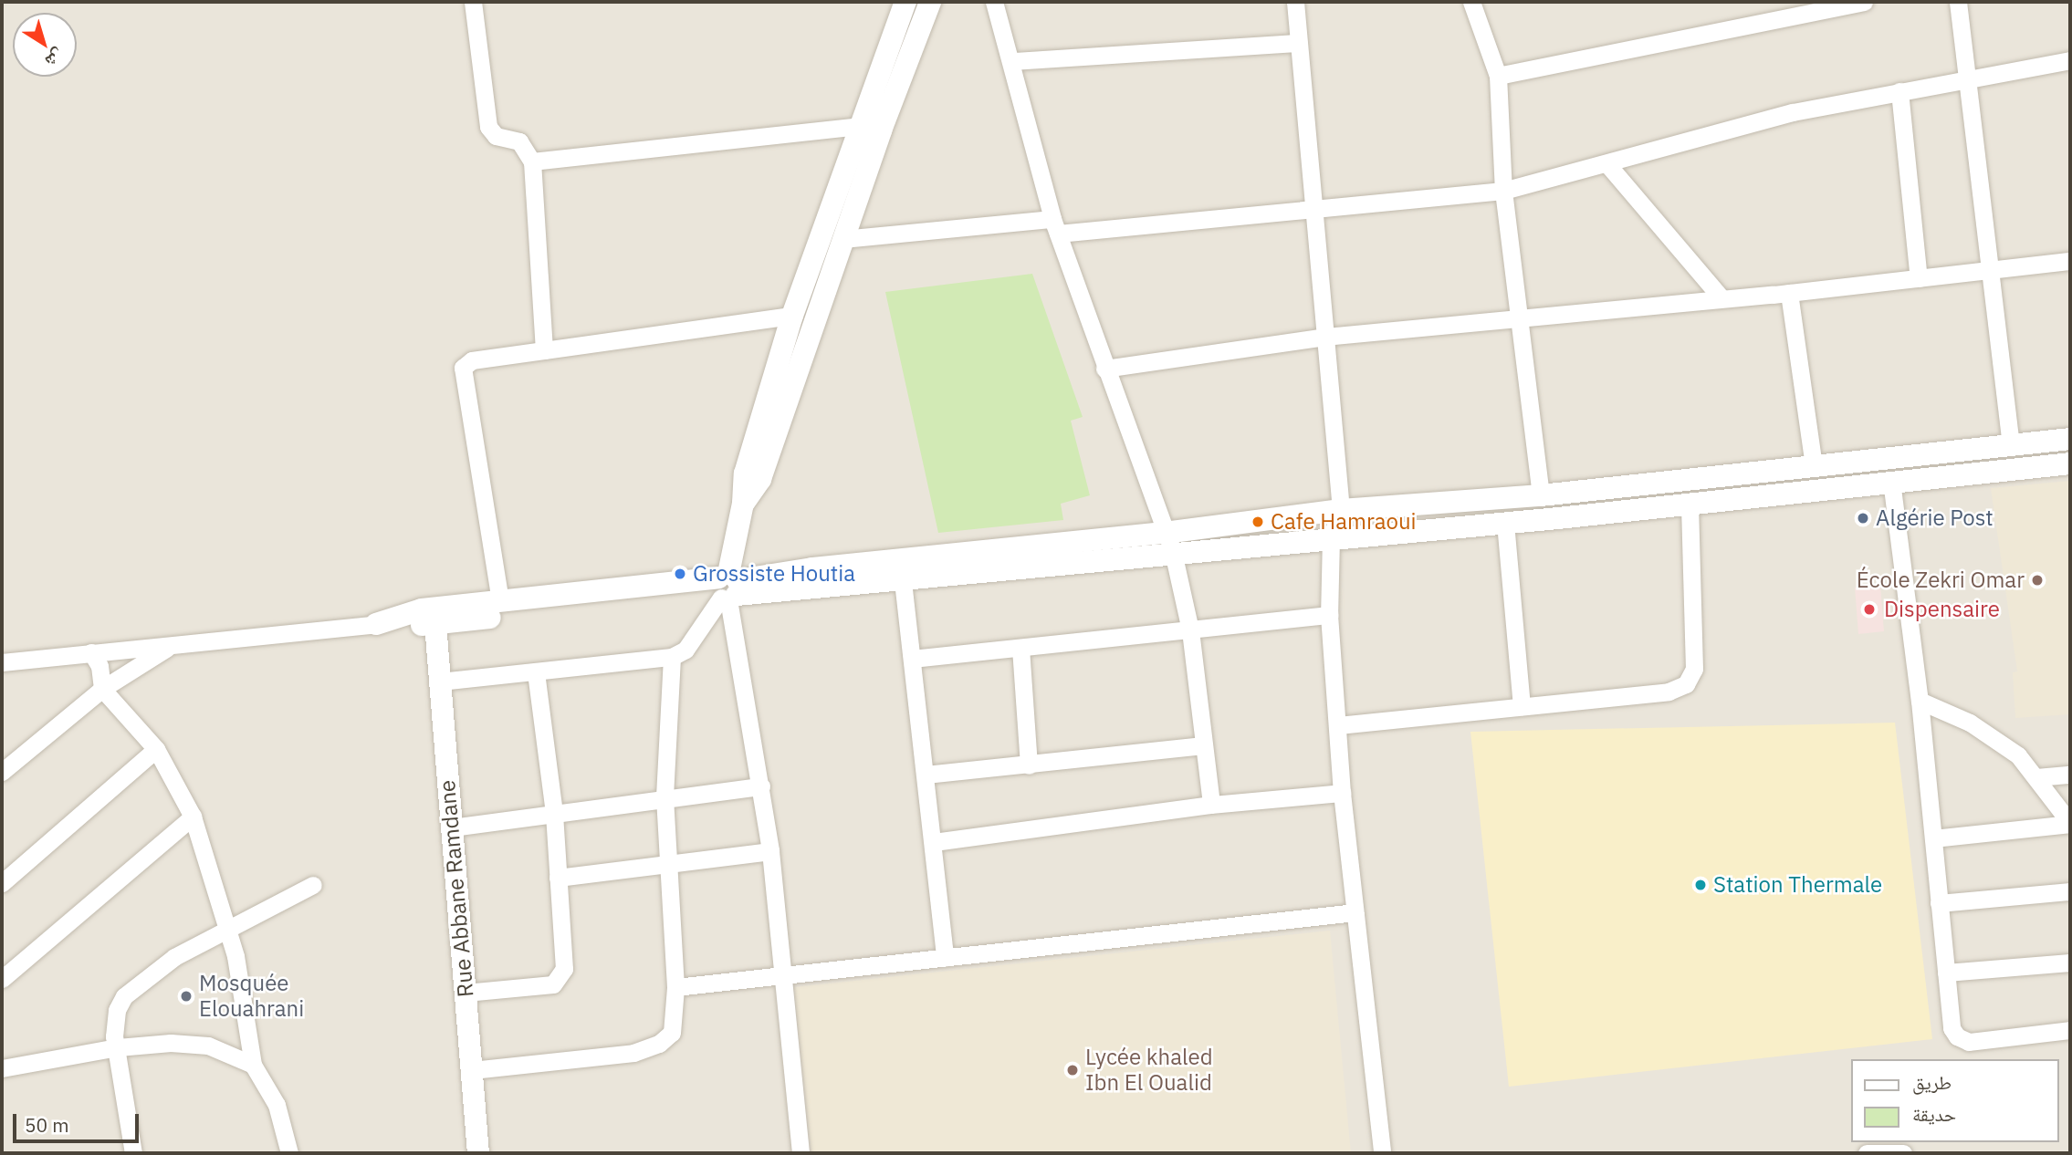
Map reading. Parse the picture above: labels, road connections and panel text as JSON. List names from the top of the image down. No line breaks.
{"streets":{"street":["Rue Abbane Ramdane"]},"places":["Algérie Post","Cafe Hamraoui","Grossiste Houtia","École Zekri Omar","Dispensaire","Station Thermale","Mosquée Elouahrani","Lycée khaled Ibn El Oualid"],"legend":["طريق","حديقة"],"scale_bar":"50 m","north":"bottom right"}
